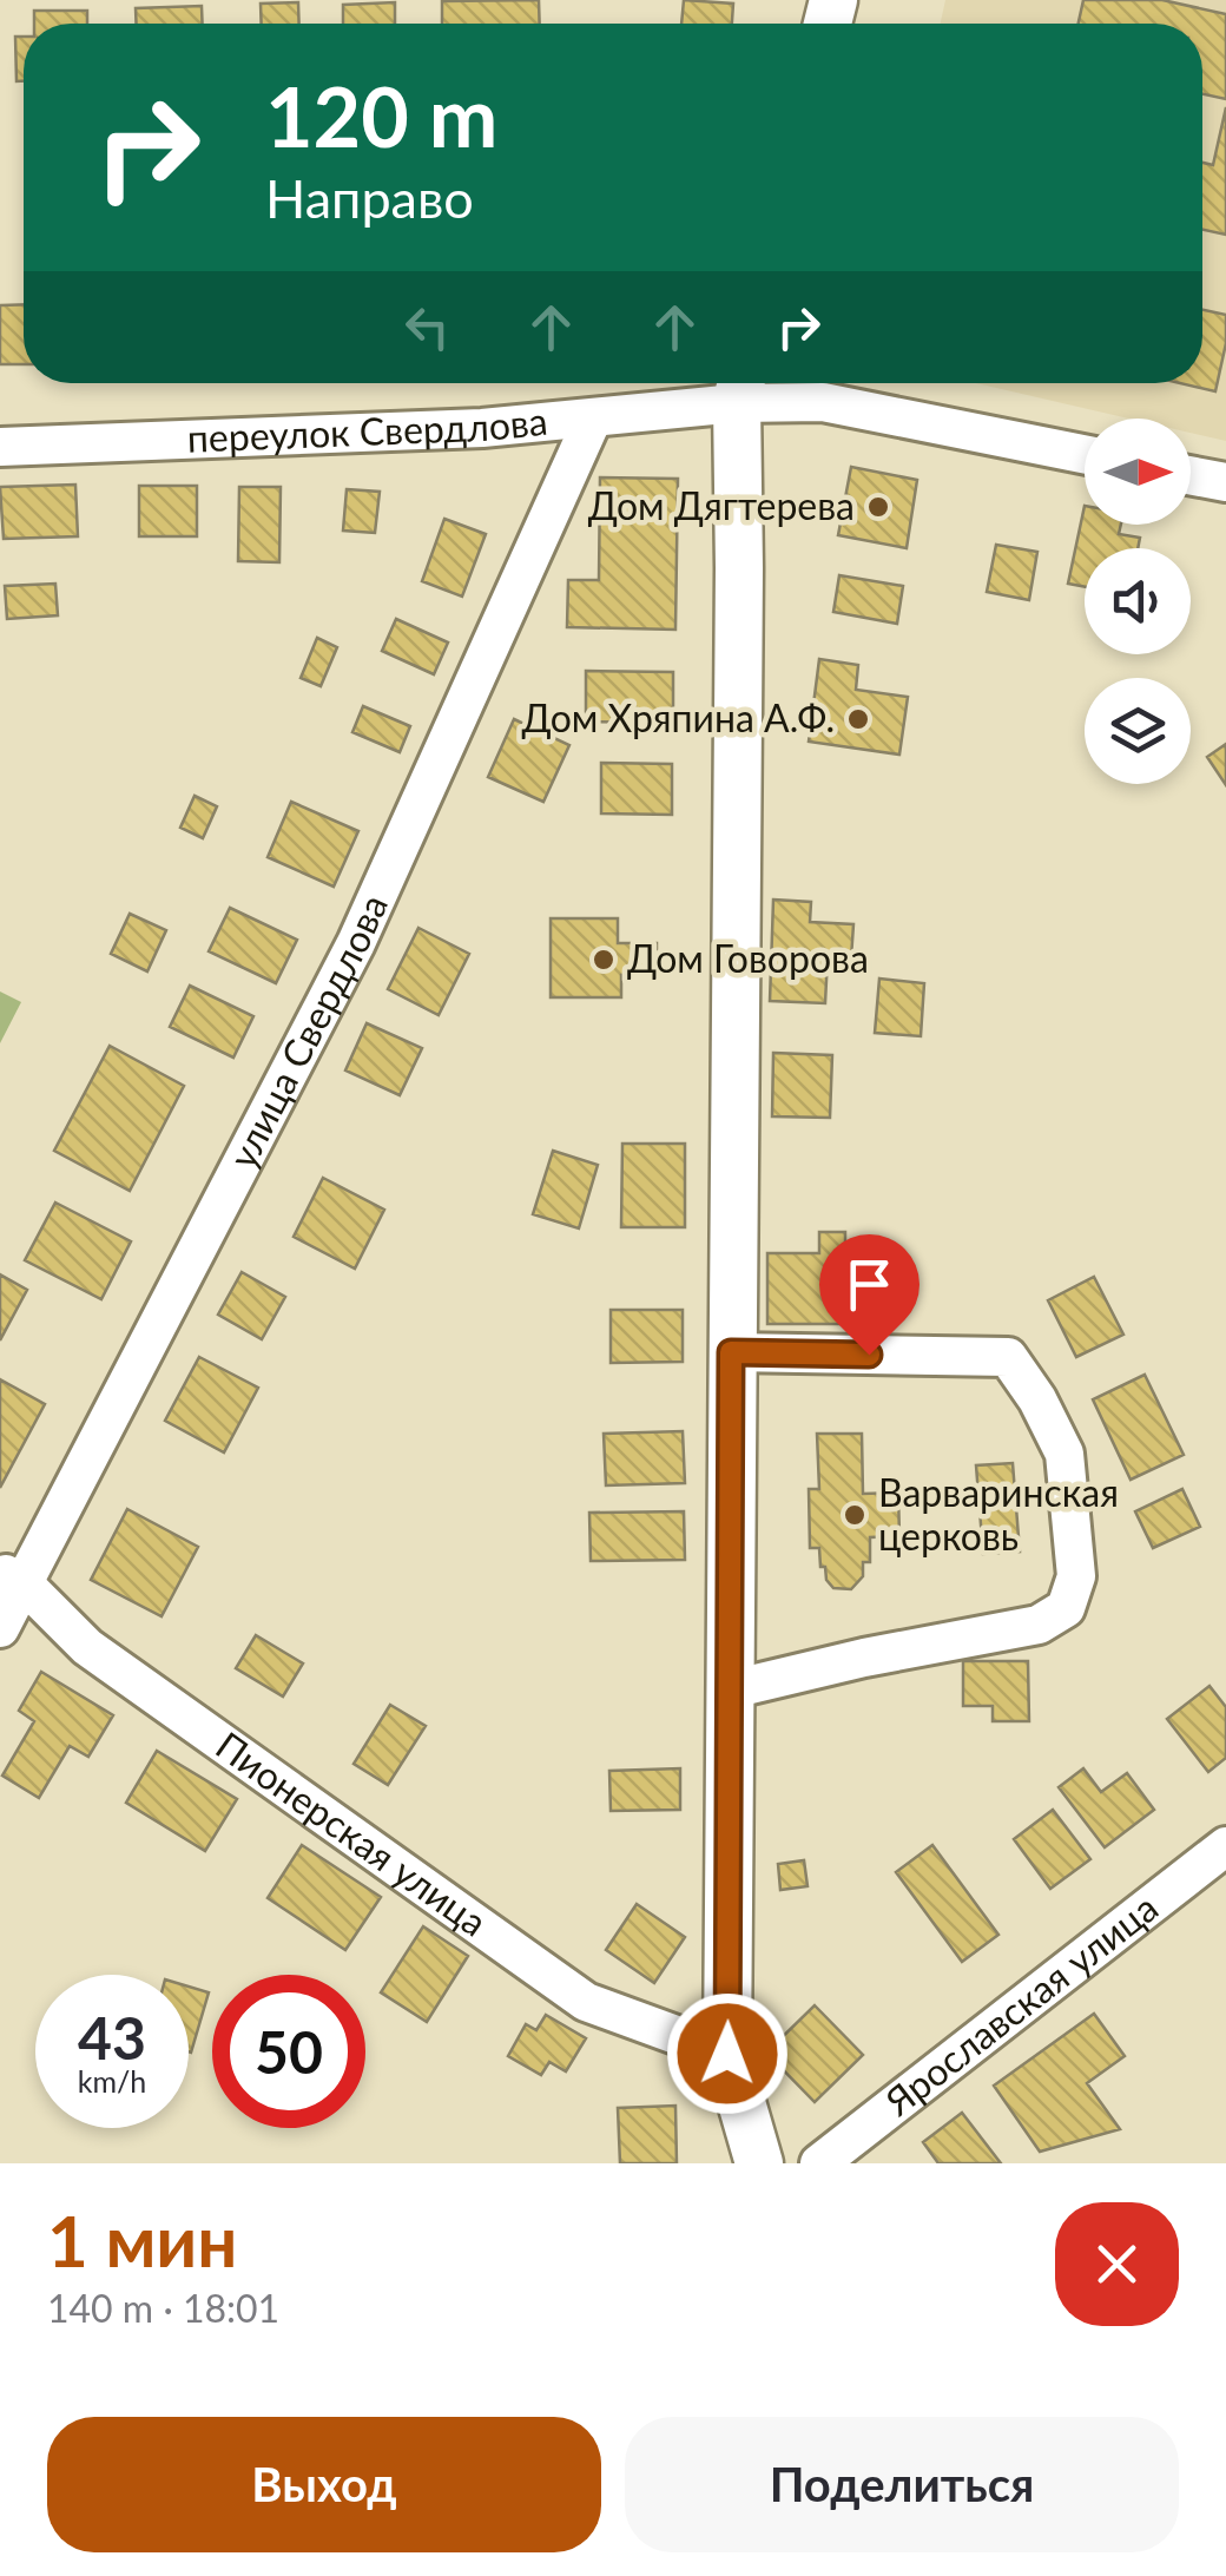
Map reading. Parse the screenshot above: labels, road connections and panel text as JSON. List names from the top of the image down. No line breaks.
{"streets":{"street":["переулок Свердлова","улица Свердлова","Пионерская улица","Ярославская улица"]},"crossings":[["переулок Свердлова","улица Свердлова"],["улица Свердлова","Пионерская улица"]],"places":["Дом Дягтерева","Дом Хряпина А.Ф.","Дом Говорова","Варваринская церковь"],"north":"right","page":{"turn":["120 m","Направо"],"speed":"43 km/h","limit":"50","heading":["1 мин","140 m · 18:01"],"buttons":["Выход","Поделиться"]}}
